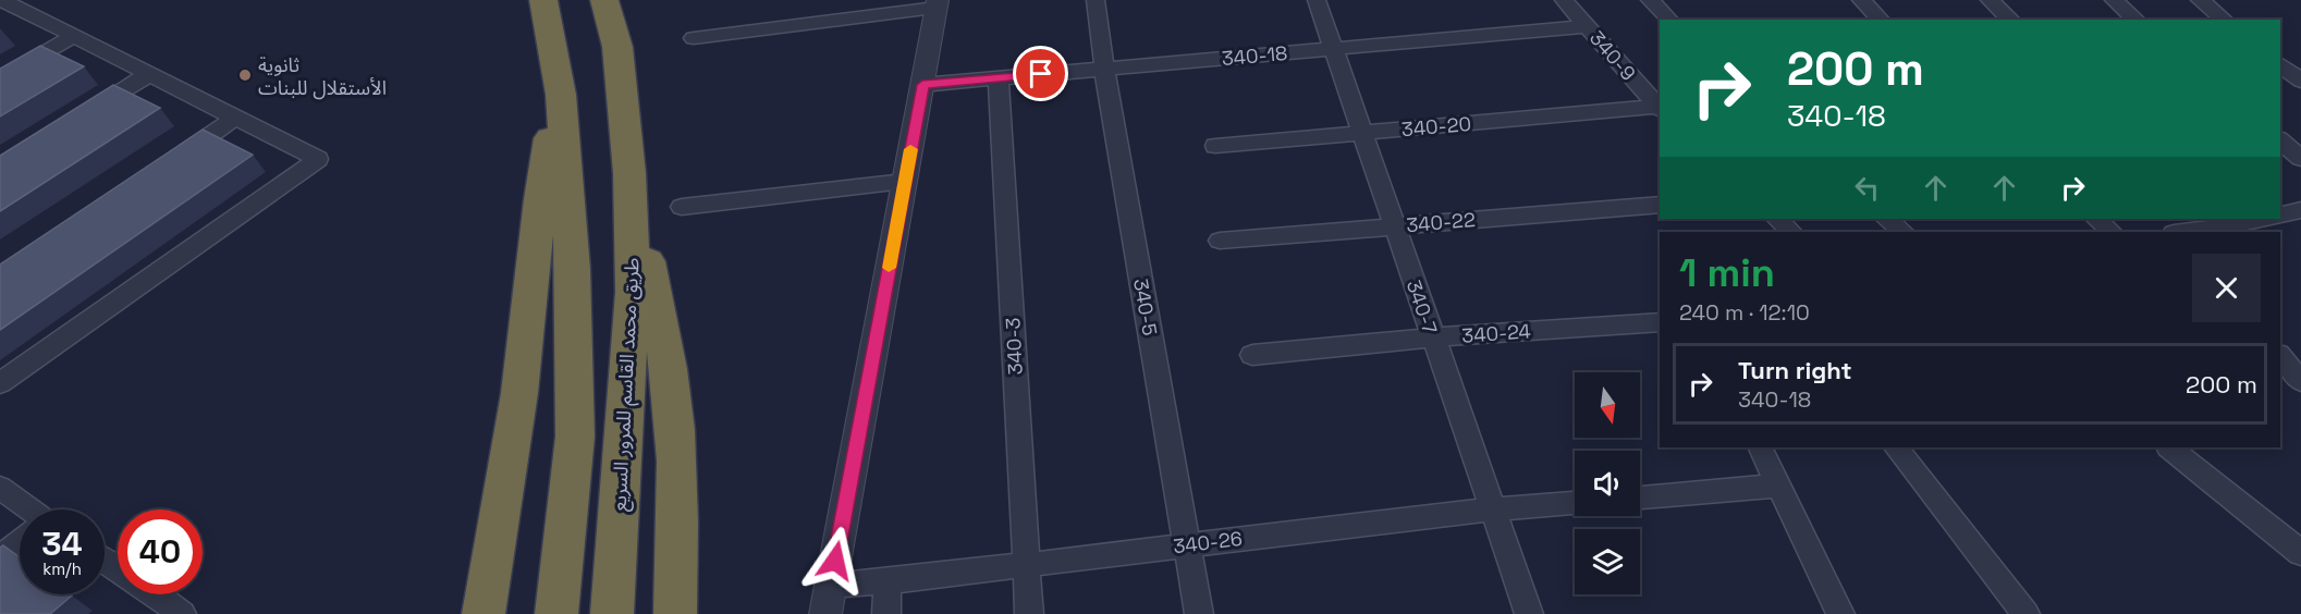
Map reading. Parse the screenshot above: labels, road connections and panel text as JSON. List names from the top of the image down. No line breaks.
{"streets":{"highway":["طريق محمد القاسم للمرور السريع"],"street":["340-18","340-9","340-20","340-22","340-5","340-7","340-24","340-3","340-26"]},"crossings":[["340-18","340-9"],["340-18","340-5"],["340-18","340-7"],["340-18","340-3"],["340-9","340-20"],["340-20","340-7"],["340-22","340-7"],["340-5","340-26"],["340-7","340-24"],["340-7","340-26"],["340-3","340-26"]],"places":["ثانوية الأستقلال للبنات"],"north":"bottom","page":{"turn":["200 m","340-18"],"heading":["1 min","240 m · 12:10"],"list":[{"name":"Turn right","note":"340-18","value":"200 m"}],"speed":"34 km/h","limit":"40"}}
